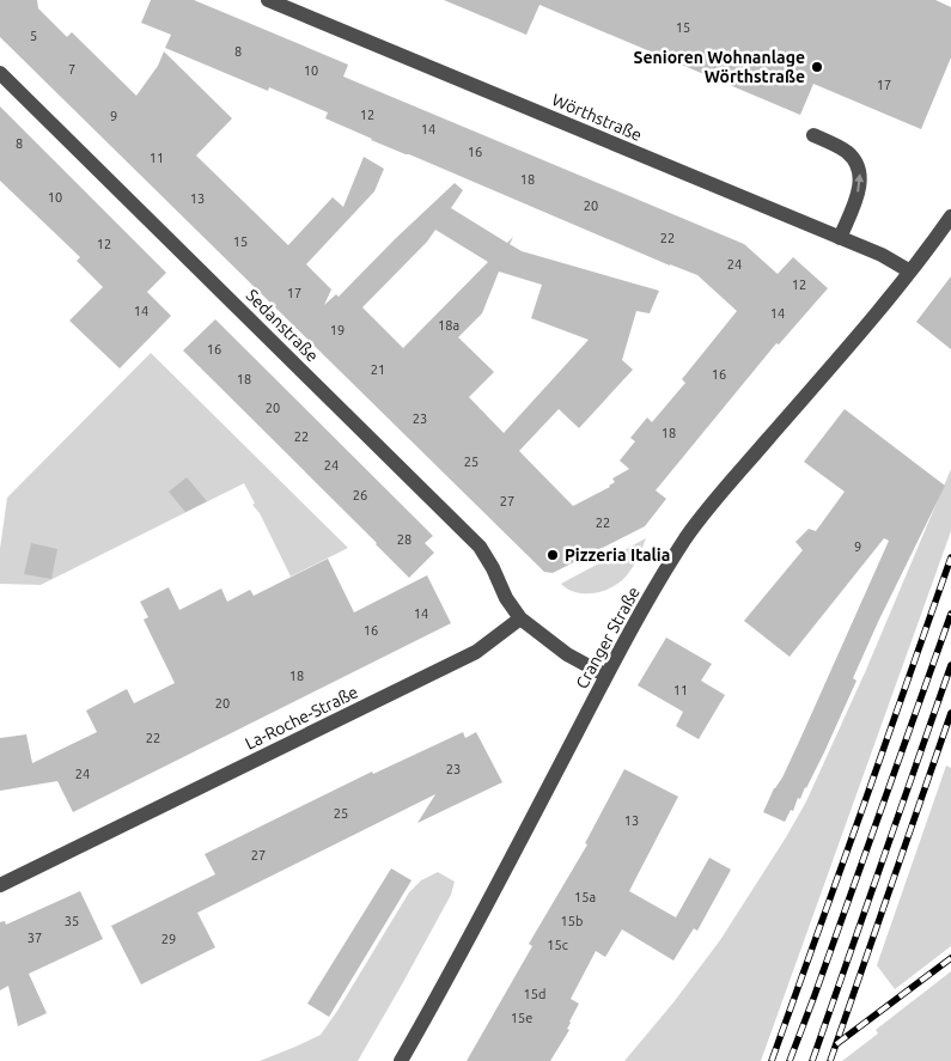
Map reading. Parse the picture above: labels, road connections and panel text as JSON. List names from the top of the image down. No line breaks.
{"streets":{"street":["Wörthstraße","Sedanstraße","Cranger Straße","La-Roche-Straße"]},"crossings":[["Wörthstraße","Cranger Straße"],["Sedanstraße","La-Roche-Straße"]],"places":["Senioren Wohnanlage Wörthstraße","Pizzeria Italia"],"house_numbers":["15","5","8","7","10","17","12","9","14","8","16","11","18","10","13","20","22","15","12","24","12","17","14","14","18a","19","16","21","16","18","20","23","18","22","25","24","26","27","22","28","9","14","16","18","11","20","22","23","24","25","13","27","15a","35","15b","37","29","15c","15d","15e"]}
